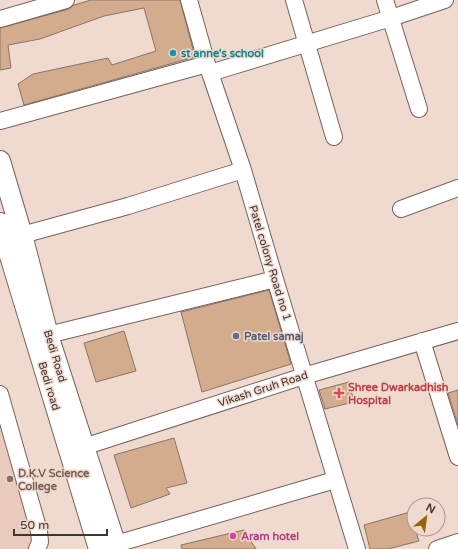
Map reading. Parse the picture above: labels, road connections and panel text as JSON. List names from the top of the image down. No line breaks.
{"streets":{"main road":["Bedi Road","Bedi road"],"street":["Patel colony Road no 1","Vikash Gruh Road"]},"crossings":[["Patel colony Road no 1","Vikash Gruh Road"],["Bedi Road","Bedi road"],["Bedi Road","Vikash Gruh Road"],["Bedi road","Vikash Gruh Road"]],"places":{"other":["st anne's school","Patel samaj","D.K.V Science College","Aram hotel"],"health":["Shree Dwarkadhish Hospital"]},"scale_bar":"50 m","north":"top right"}
